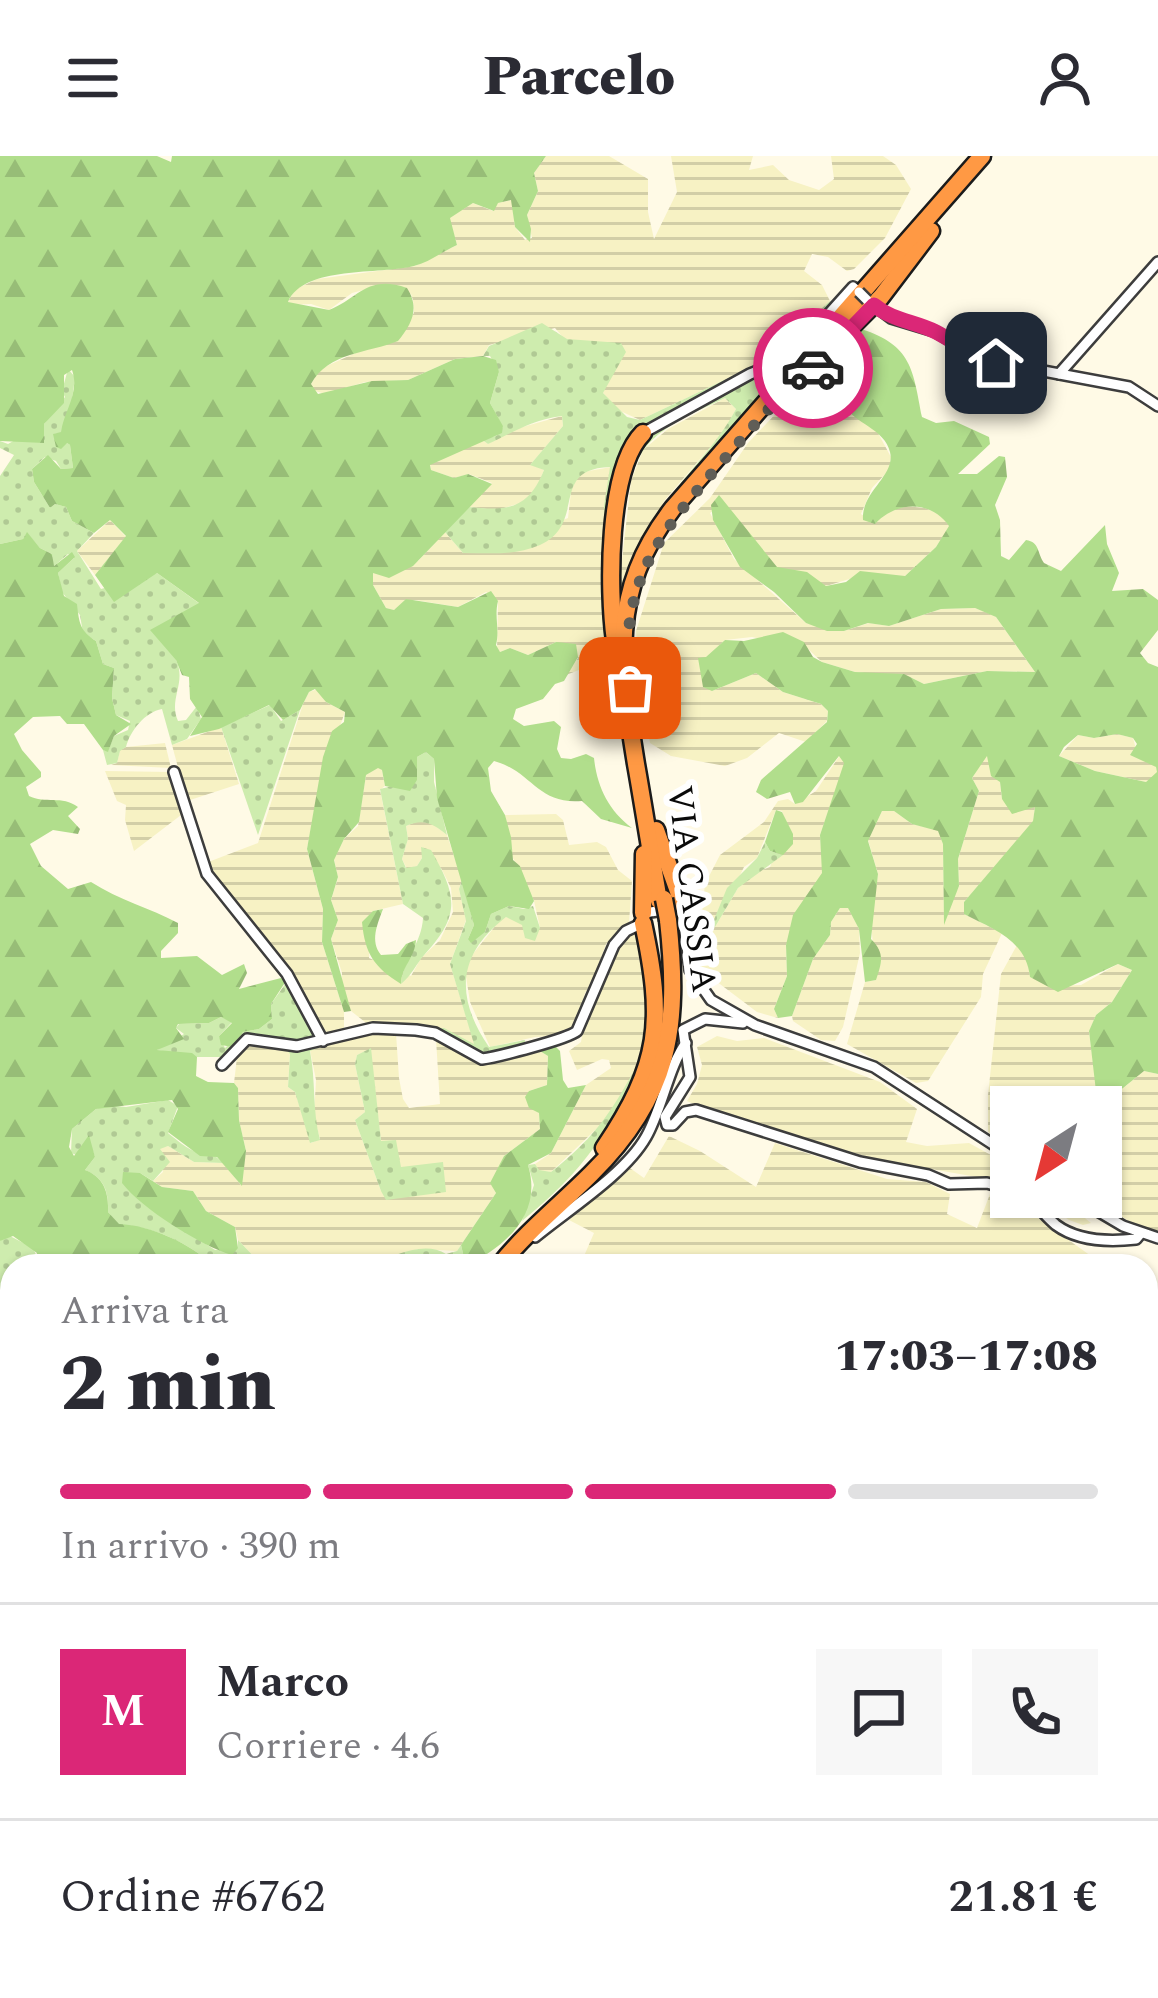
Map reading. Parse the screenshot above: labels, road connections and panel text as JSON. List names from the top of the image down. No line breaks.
{"streets":{"highway":["VIA CASSIA"]},"north":"bottom left","page":{"header":"Parcelo","heading":["2 min","Arriva tra","17:03–17:08"],"panel":["Marco","Corriere · 4.6","Ordine #6762","21.81 €"],"bar":"In arrivo · 390 m","round":"M"}}
